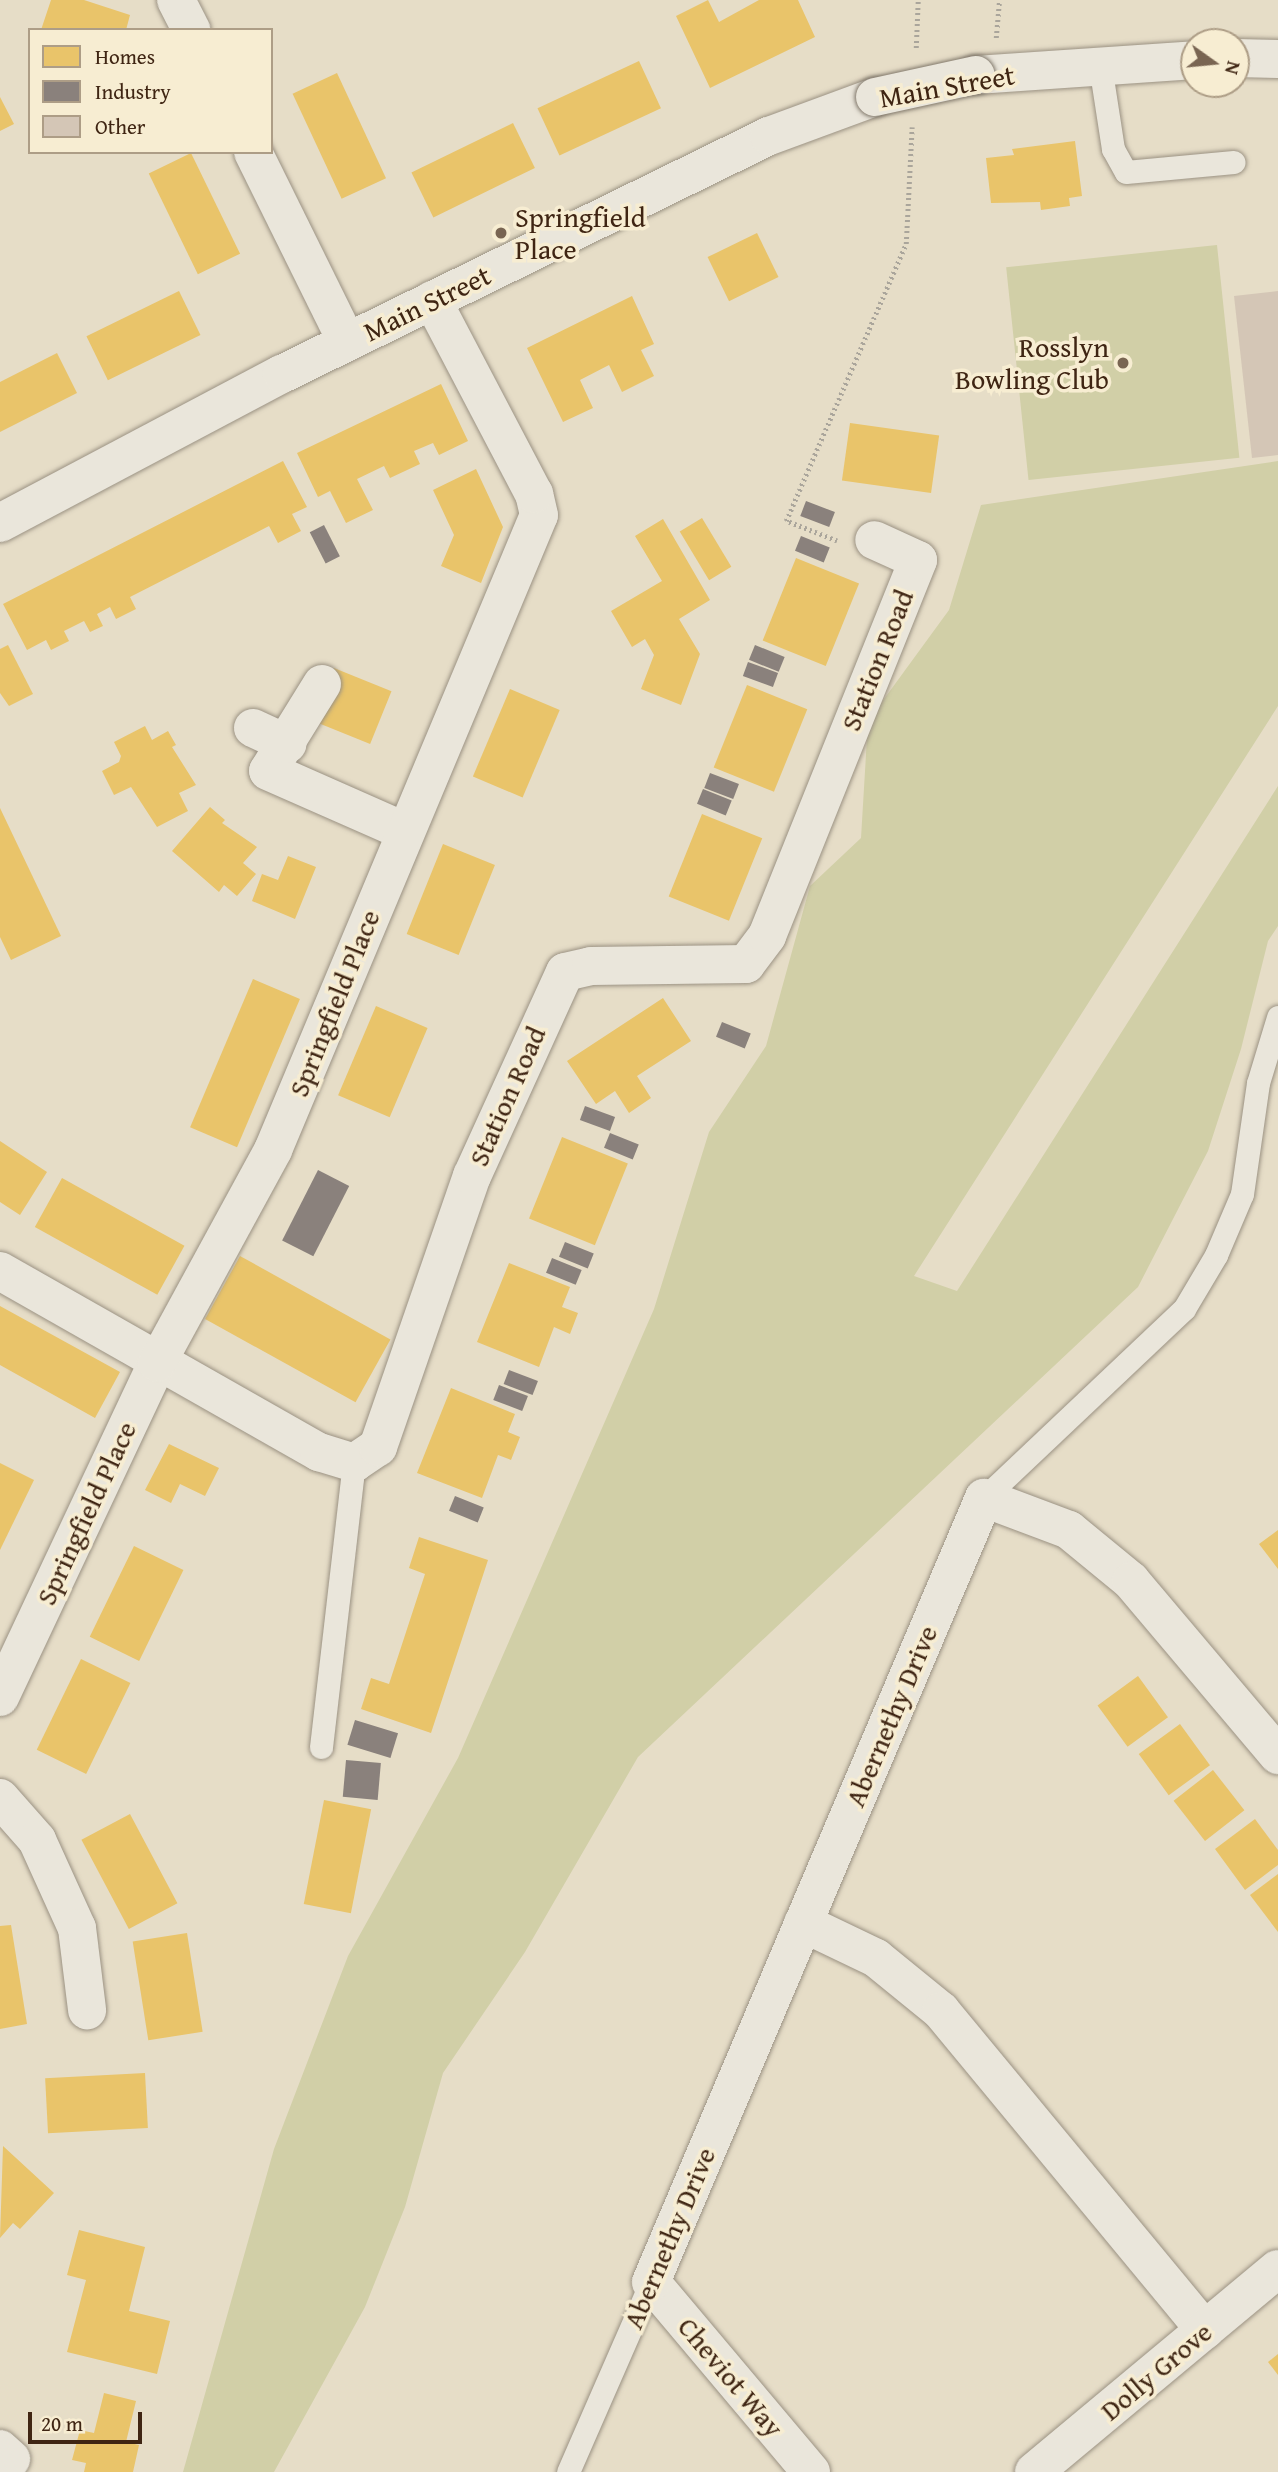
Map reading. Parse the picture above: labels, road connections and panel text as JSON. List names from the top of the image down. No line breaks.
{"streets":{"street":["Main Street","Station Road","Springfield Place","Abernethy Drive","Dolly Grove","Cheviot Way"]},"crossings":[["Main Street","Springfield Place"],["Abernethy Drive","Cheviot Way"]],"places":["Springfield Place","Rosslyn Bowling Club"],"legend":["Homes","Industry","Other"],"scale_bar":"20 m","north":"right"}
